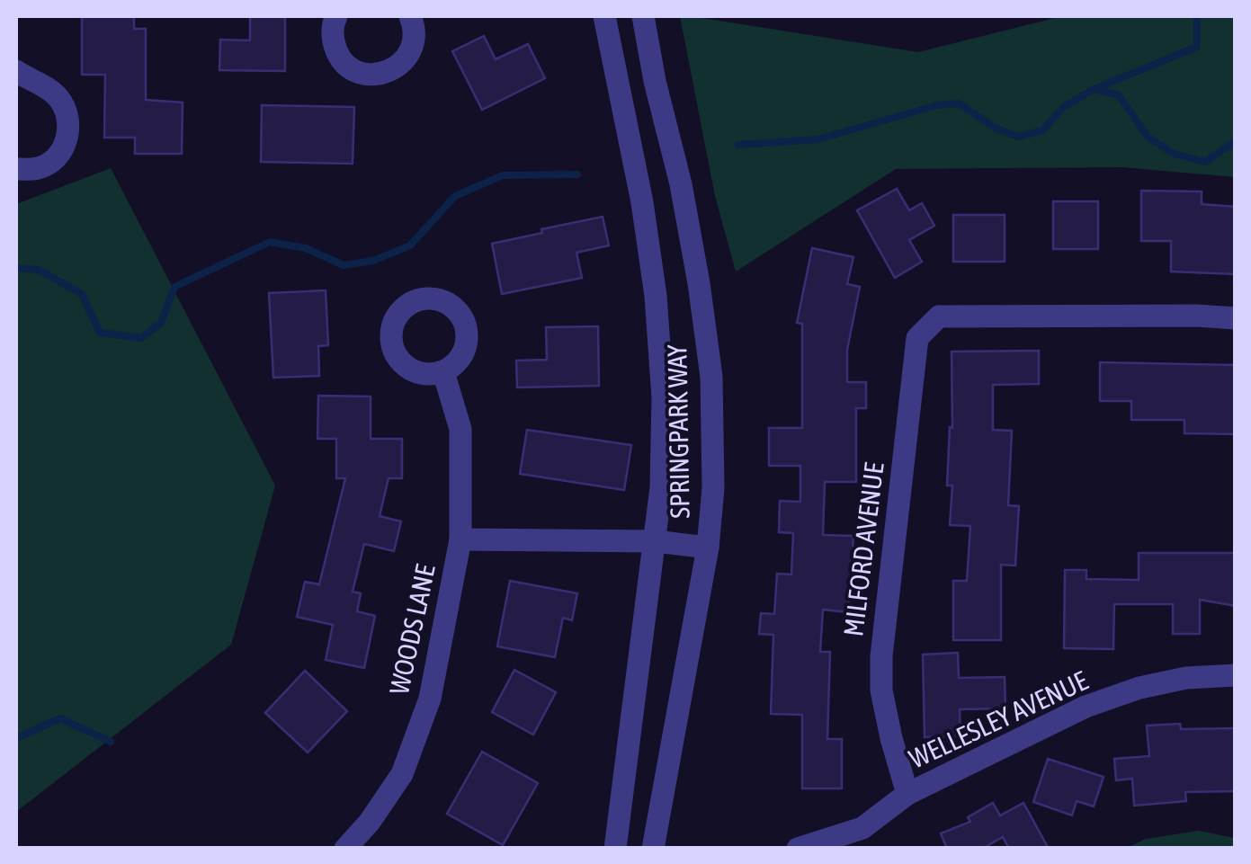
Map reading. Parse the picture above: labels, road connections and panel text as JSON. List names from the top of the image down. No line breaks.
{"streets":{"street":["SPRINGPARK WAY","MILFORD AVENUE","WOODS LANE","WELLESLEY AVENUE"]},"crossings":[["SPRINGPARK WAY","WOODS LANE"],["MILFORD AVENUE","WELLESLEY AVENUE"]]}
